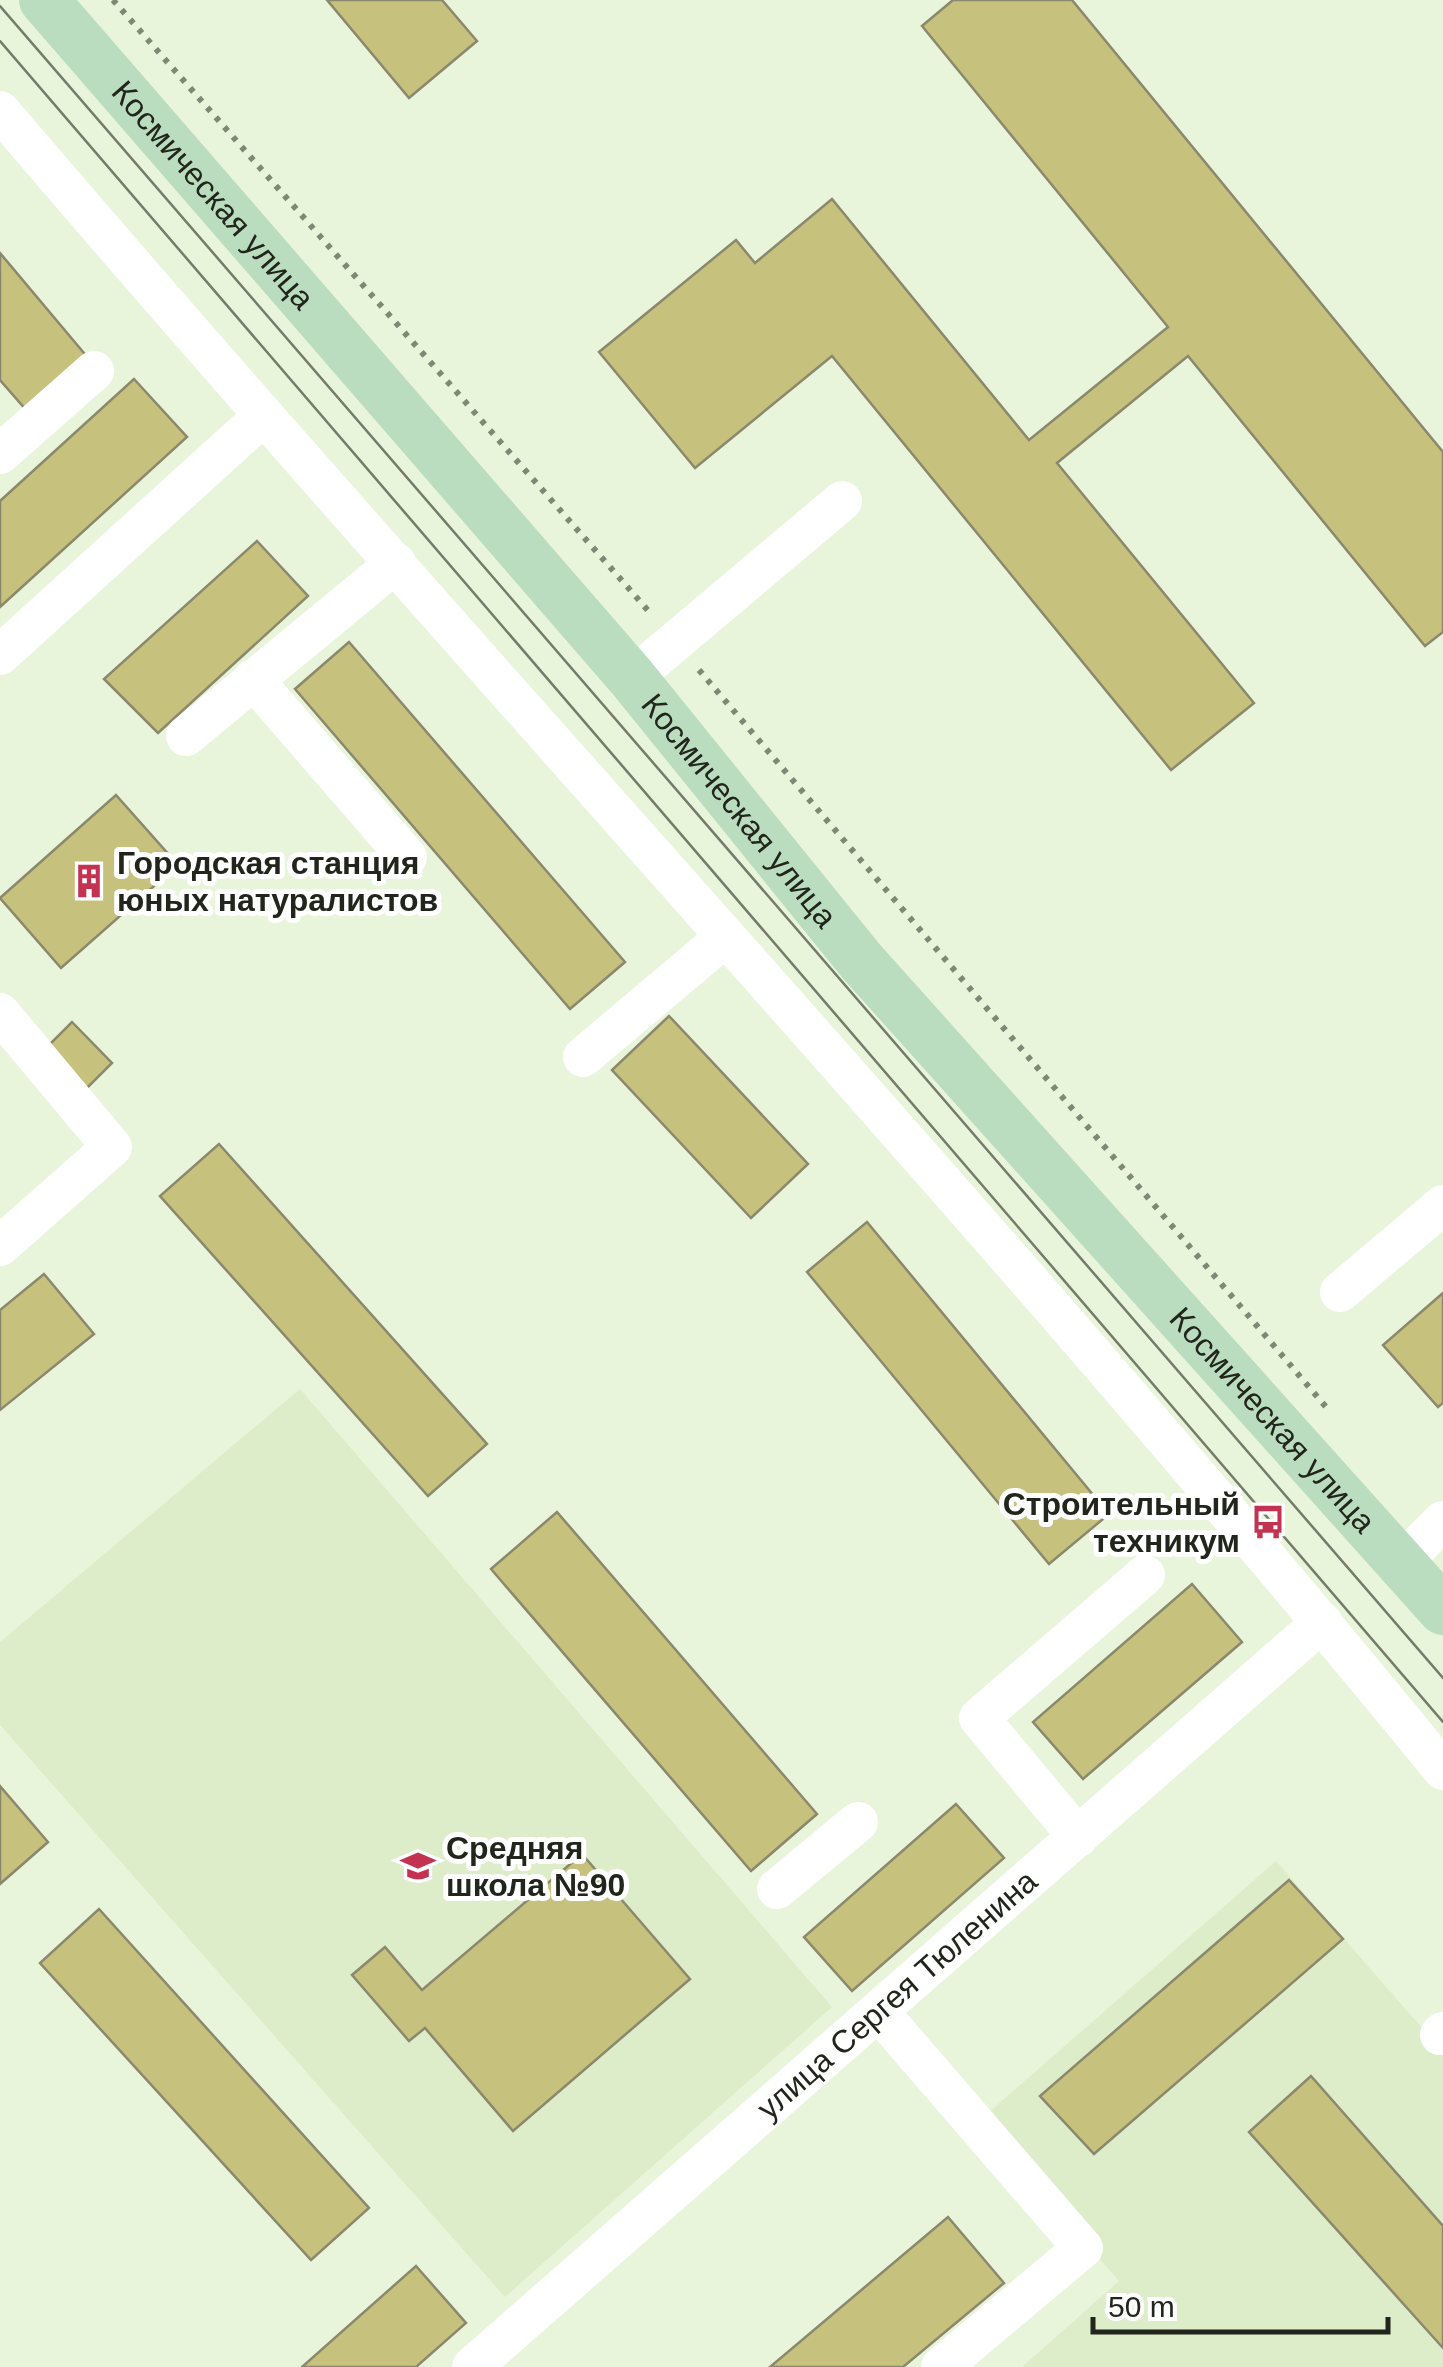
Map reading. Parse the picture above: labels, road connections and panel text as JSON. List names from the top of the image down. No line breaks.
{"streets":{"main road":["Космическая улица"],"street":["улица Сергея Тюленина"]},"places":{"building":["Городская станция юных натуралистов"],"bus stop":["Строительный техникум"],"school or university":["Средняя школа №90"]},"scale_bar":"50 m"}
